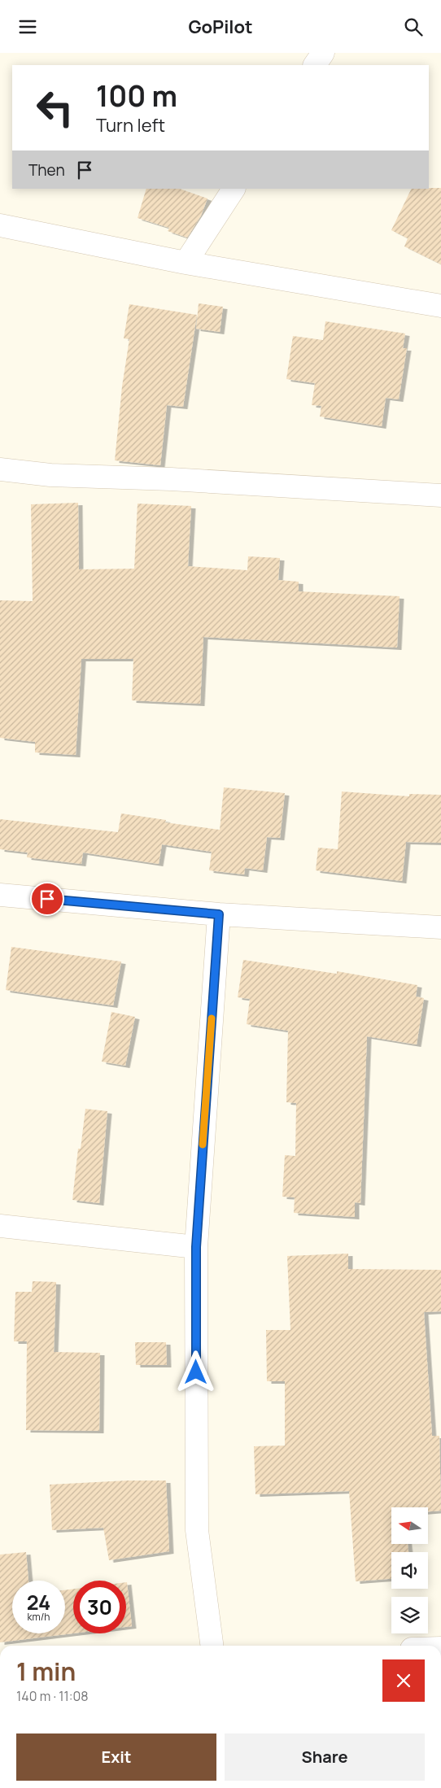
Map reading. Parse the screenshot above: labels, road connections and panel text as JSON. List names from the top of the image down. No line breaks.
{"north":"left","page":{"header":"GoPilot","turn":["100 m","Turn left"],"then":"Then","speed":"24 km/h","limit":"30","heading":["1 min","140 m · 11:08"],"buttons":["Exit","Share"]}}
